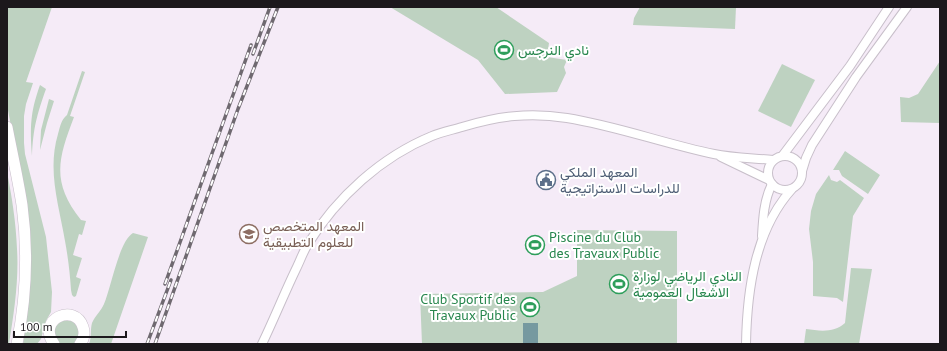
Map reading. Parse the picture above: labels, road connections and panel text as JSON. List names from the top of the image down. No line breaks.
{"places":{"sports":["نادي النرجس","Piscine du Club des Travaux Public","النادي الرياضي لوزارة الاشغال العمومية","Club Sportif des Travaux Public"],"public building":["المعهد الملكي للدراسات الاستراتيجية"],"school or university":["المعهد المتخصص للعلوم التطبيقية"]},"scale_bar":"100 m"}
